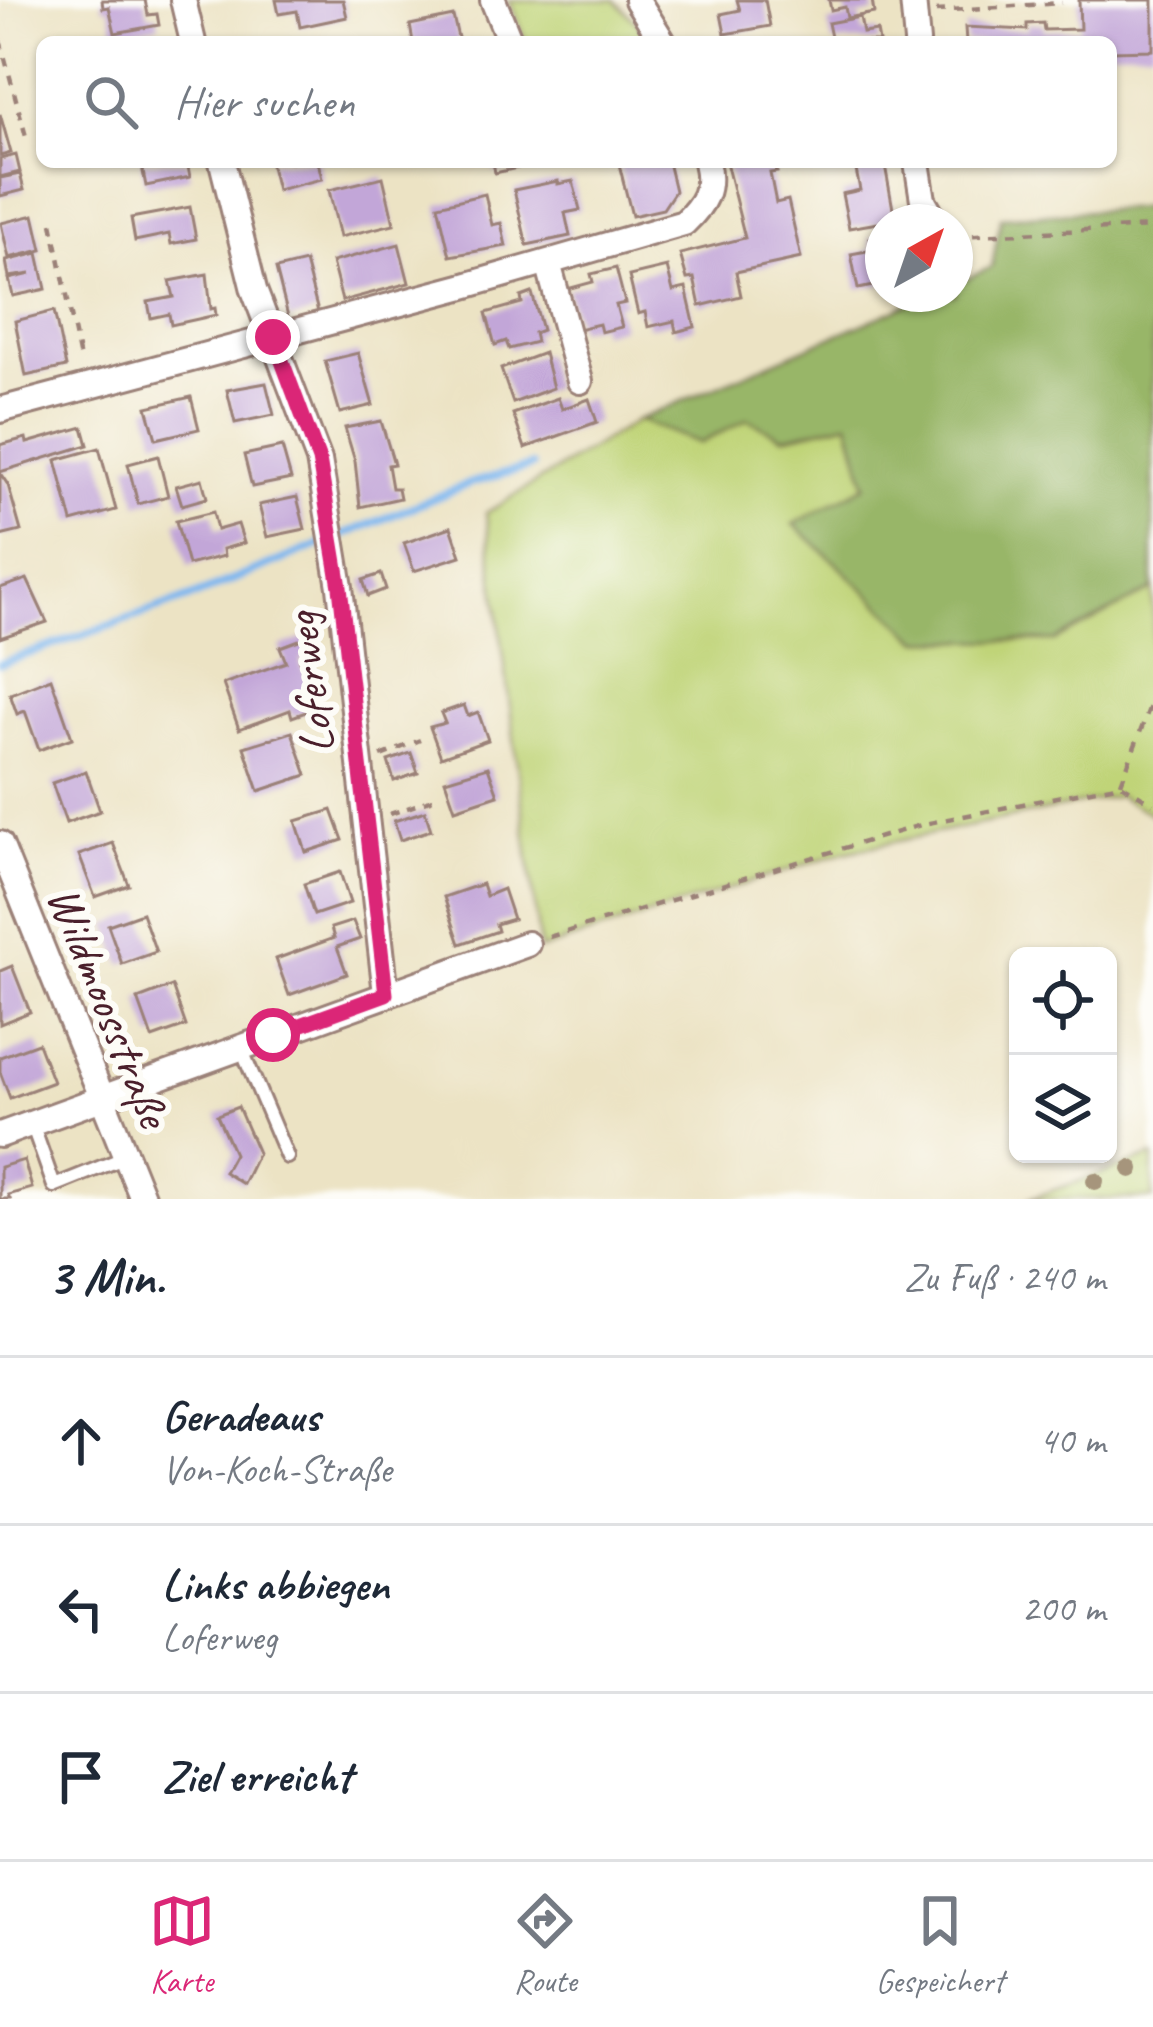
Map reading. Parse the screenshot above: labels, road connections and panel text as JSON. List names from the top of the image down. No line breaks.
{"streets":{"street":["Loferweg","Wildmoosstraße"]},"north":"top right","page":{"search":"Hier suchen","heading":["3 Min.","Zu Fuß · 240 m"],"list":[["Geradeaus","Von-Koch-Straße","40 m"],["Links abbiegen","Loferweg","200 m"],"Ziel erreicht"],"nav":["Karte","Route","Gespeichert"]}}
